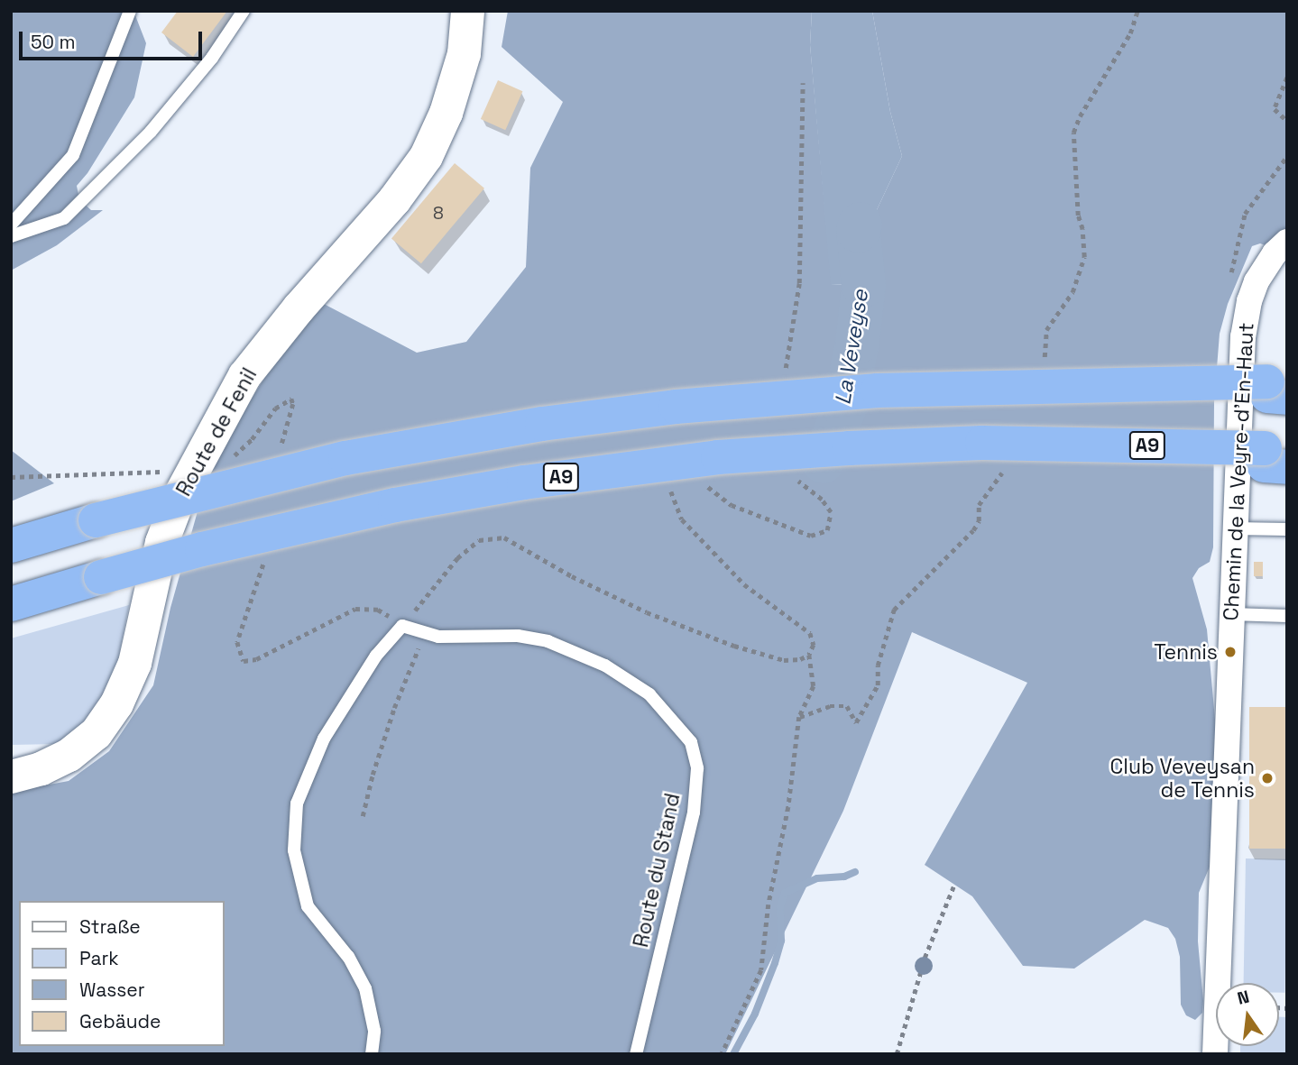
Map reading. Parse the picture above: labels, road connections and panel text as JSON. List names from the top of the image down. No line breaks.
{"streets":{"highway":["A9"],"street":["Route de Fenil","Chemin de la Veyre-d'En-Haut"],"lane":["Route du Stand"]},"water":["La Veveyse"],"places":["Tennis","Club Veveysan de Tennis"],"house_numbers":["8"],"legend":["Straße","Park","Wasser","Gebäude"],"scale_bar":"50 m","north":"top"}
